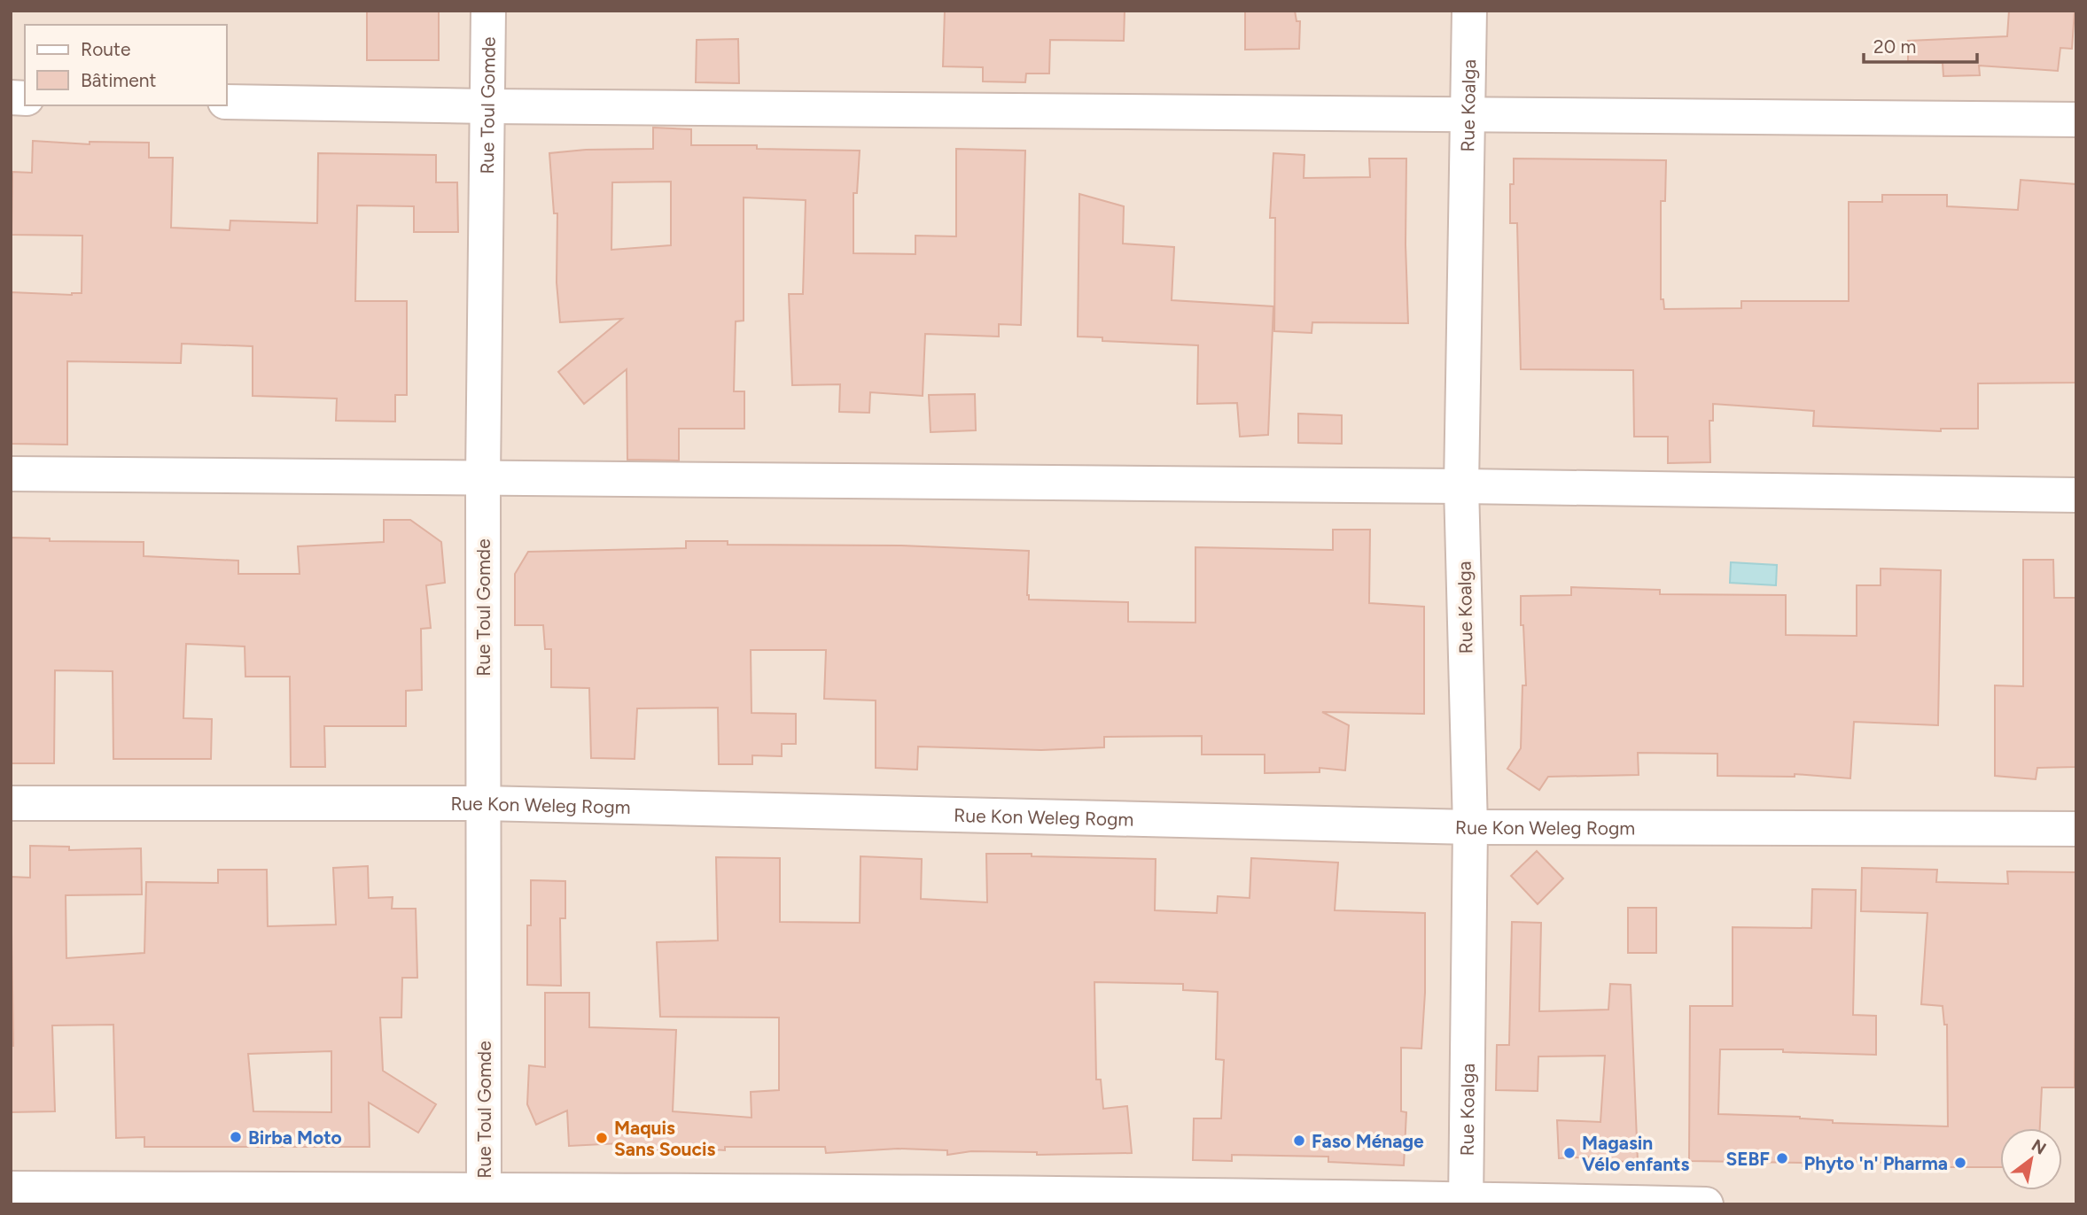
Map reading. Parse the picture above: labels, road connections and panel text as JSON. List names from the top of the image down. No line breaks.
{"streets":{"street":["Rue Toul Gomde","Rue Koalga","Rue Kon Weleg Rogm"]},"crossings":[["Rue Toul Gomde","Rue Kon Weleg Rogm"],["Rue Koalga","Rue Kon Weleg Rogm"]],"places":["Birba Moto","Maquis Sans Soucis","Faso Ménage","Magasin Vélo enfants","SEBF","Phyto 'n' Pharma"],"legend":["Route","Bâtiment"],"scale_bar":"20 m","north":"top right"}
